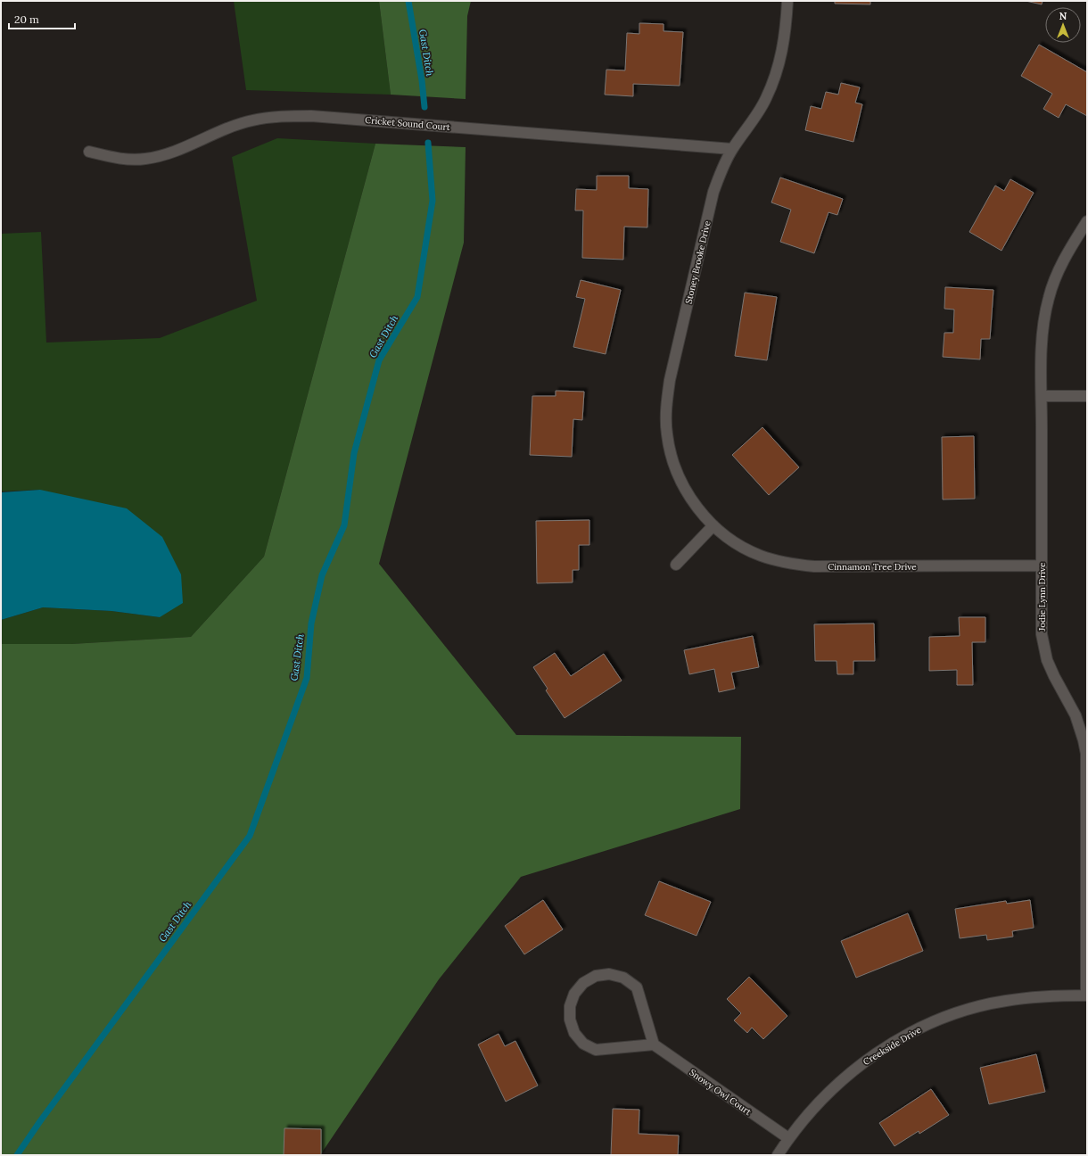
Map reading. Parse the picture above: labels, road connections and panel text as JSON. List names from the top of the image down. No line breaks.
{"streets":{"street":["Cricket Sound Court","Stoney Brooke Drive","Cinnamon Tree Drive","Jodie Lynn Drive","Creekside Drive","Snowy Owl Court"]},"crossings":[["Cricket Sound Court","Stoney Brooke Drive"],["Stoney Brooke Drive","Cinnamon Tree Drive"],["Cinnamon Tree Drive","Jodie Lynn Drive"],["Jodie Lynn Drive","Creekside Drive"],["Creekside Drive","Snowy Owl Court"]],"water":["Gast Ditch"],"scale_bar":"20 m","north":"top"}
